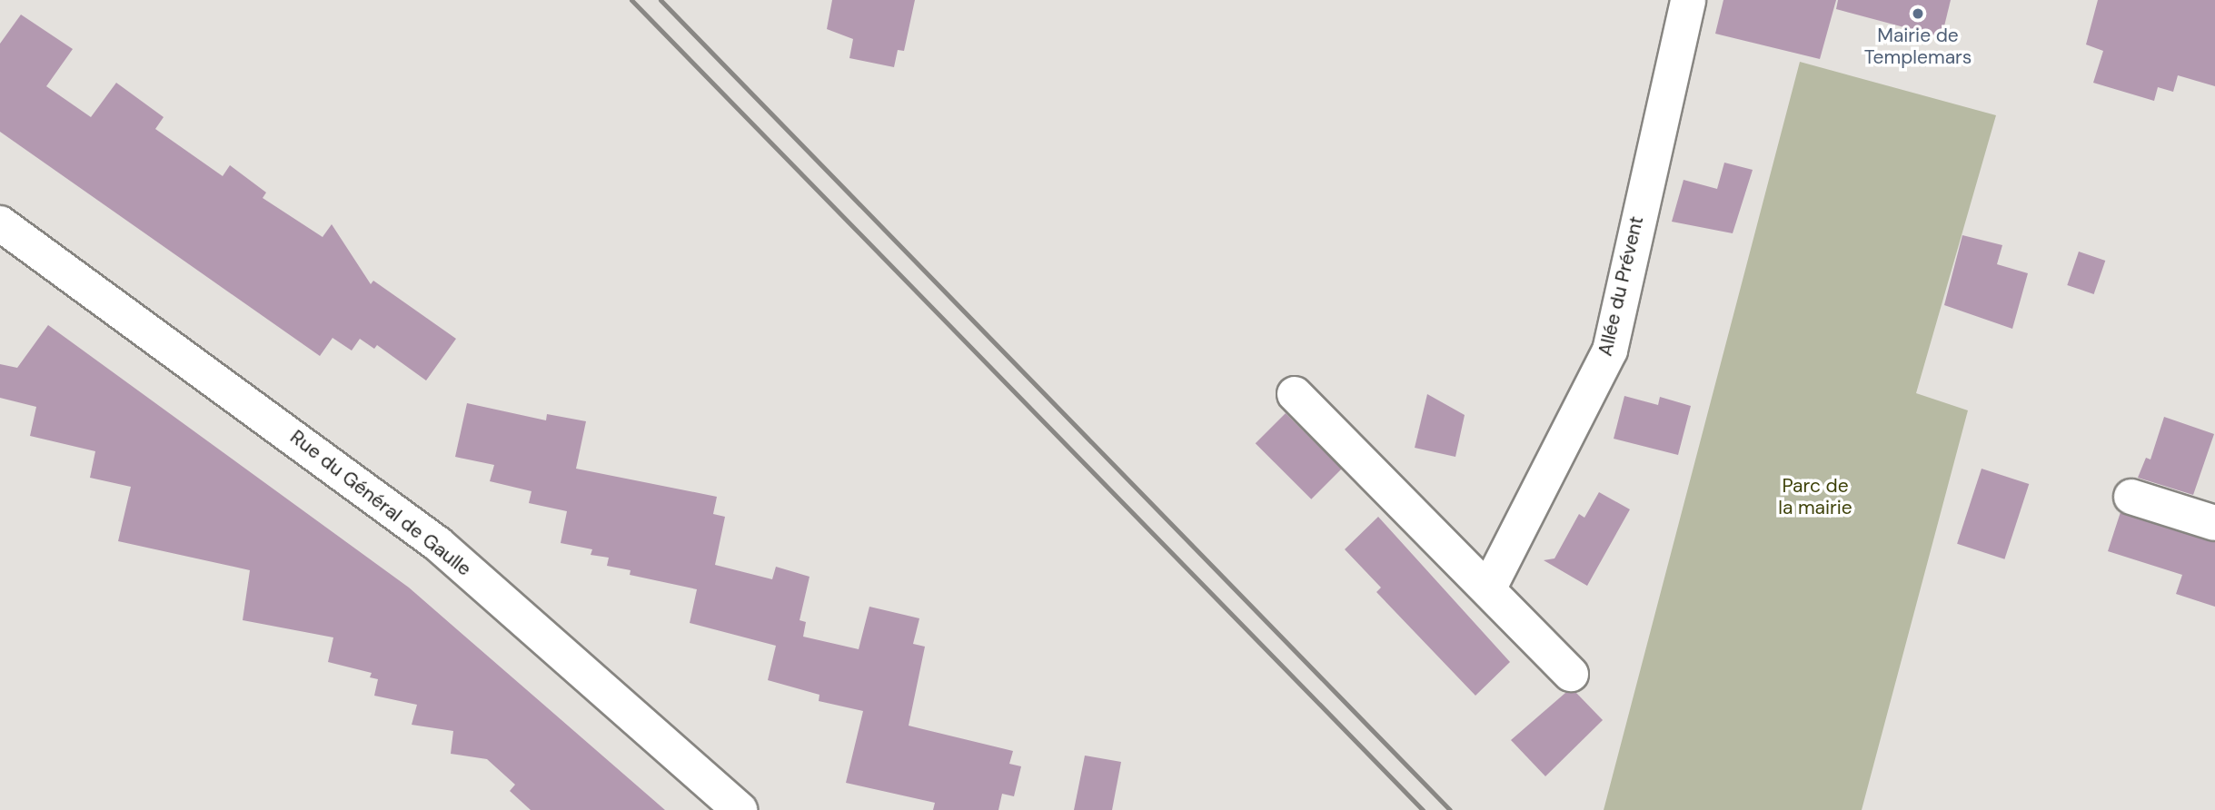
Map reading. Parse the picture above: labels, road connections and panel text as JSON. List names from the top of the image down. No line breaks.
{"streets":{"street":["Allée du Prévent","Rue du Général de Gaulle"]},"parks":["Parc de la mairie"],"places":["Mairie de Templemars"]}
